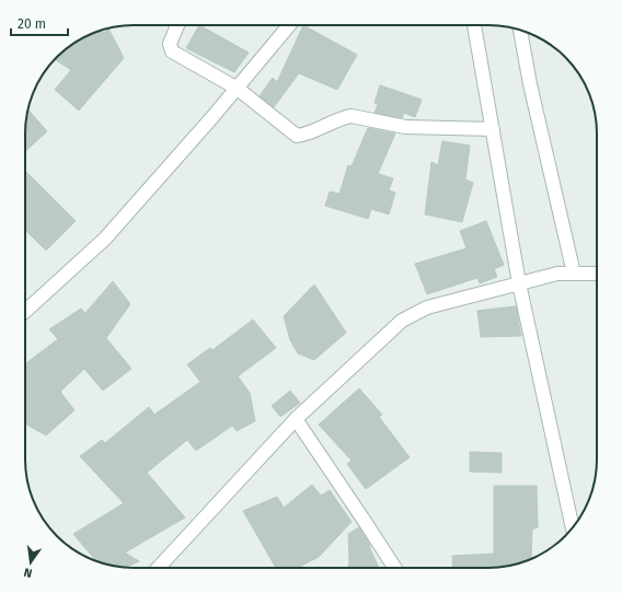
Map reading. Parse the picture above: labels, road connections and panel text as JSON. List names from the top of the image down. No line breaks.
{"scale_bar":"20 m","north":"bottom"}
